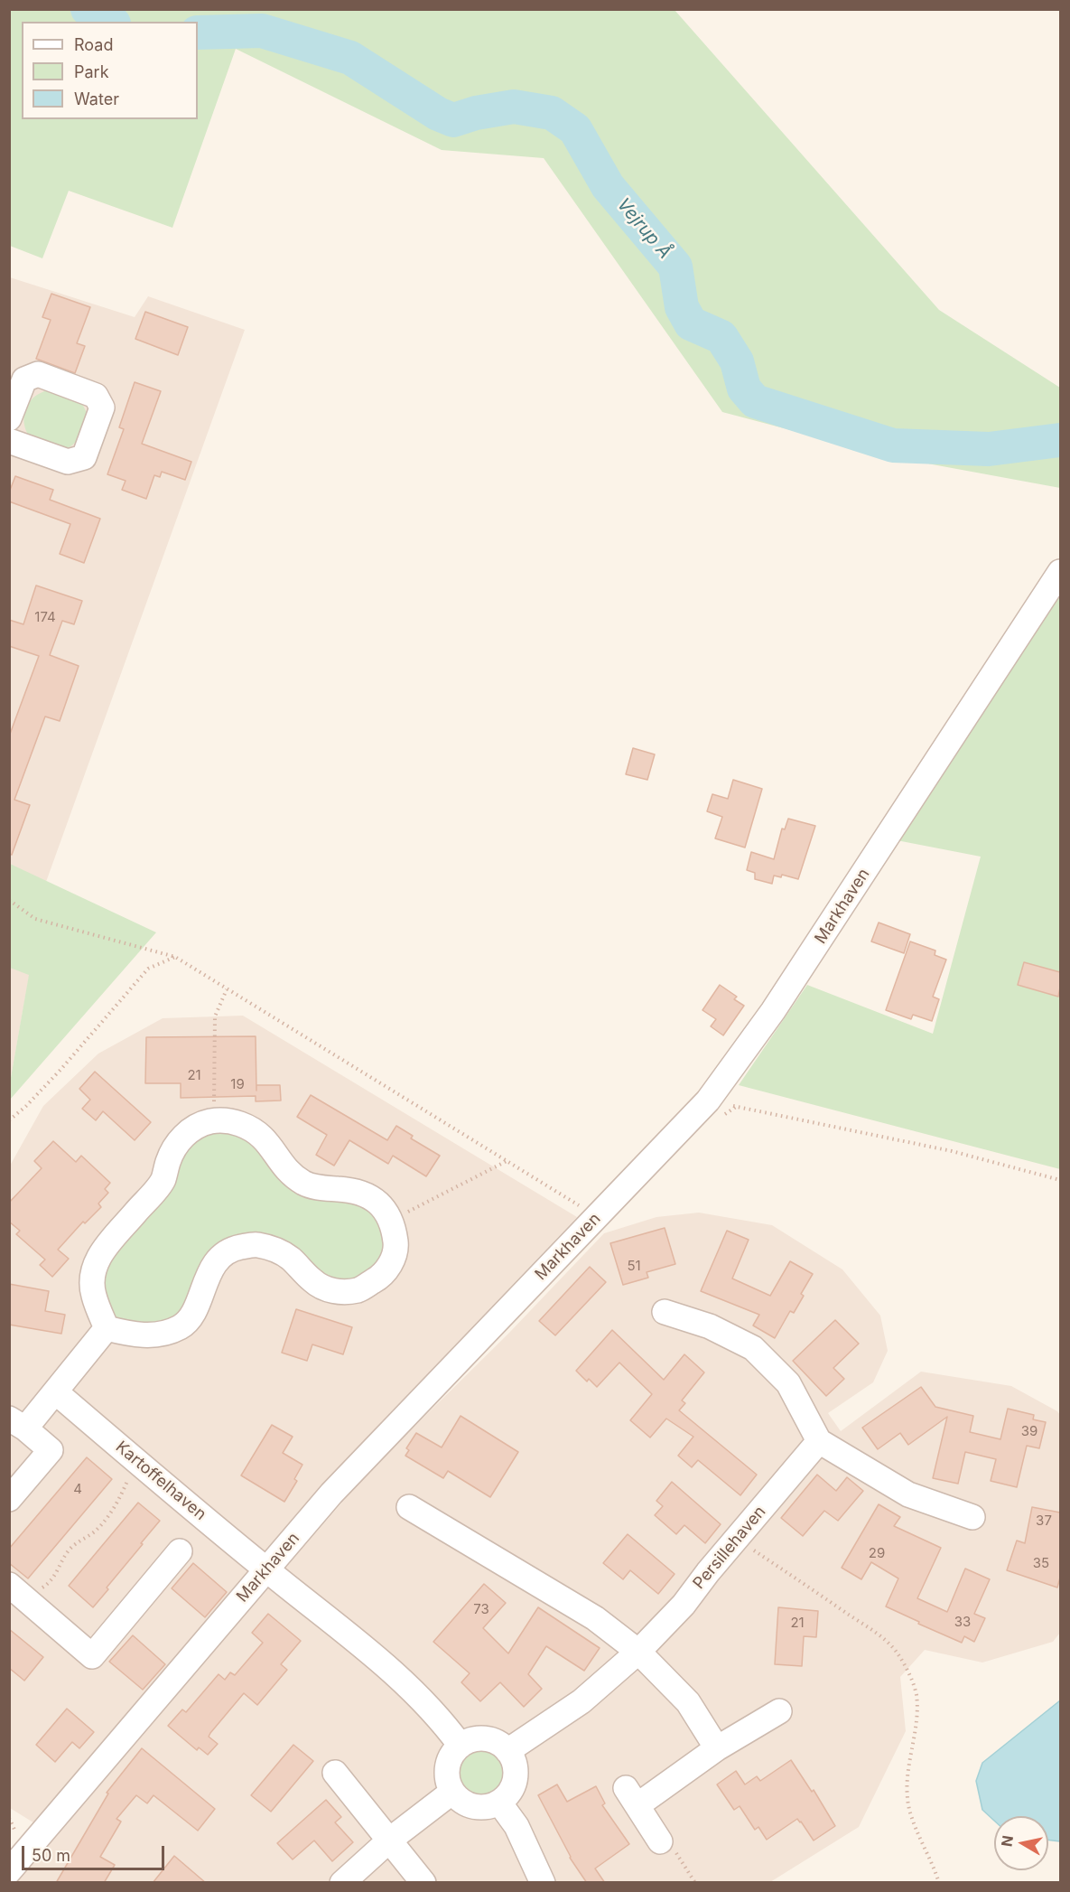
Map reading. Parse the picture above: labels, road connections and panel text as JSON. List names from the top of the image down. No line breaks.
{"streets":{"street":["Markhaven","Kartoffelhaven","Persillehaven"]},"crossings":[["Markhaven","Kartoffelhaven"]],"water":["Vejrup Å"],"house_numbers":["174","21","19","51","39","4","37","29","35","73","33","21"],"legend":["Road","Park","Water"],"scale_bar":"50 m","north":"left"}
